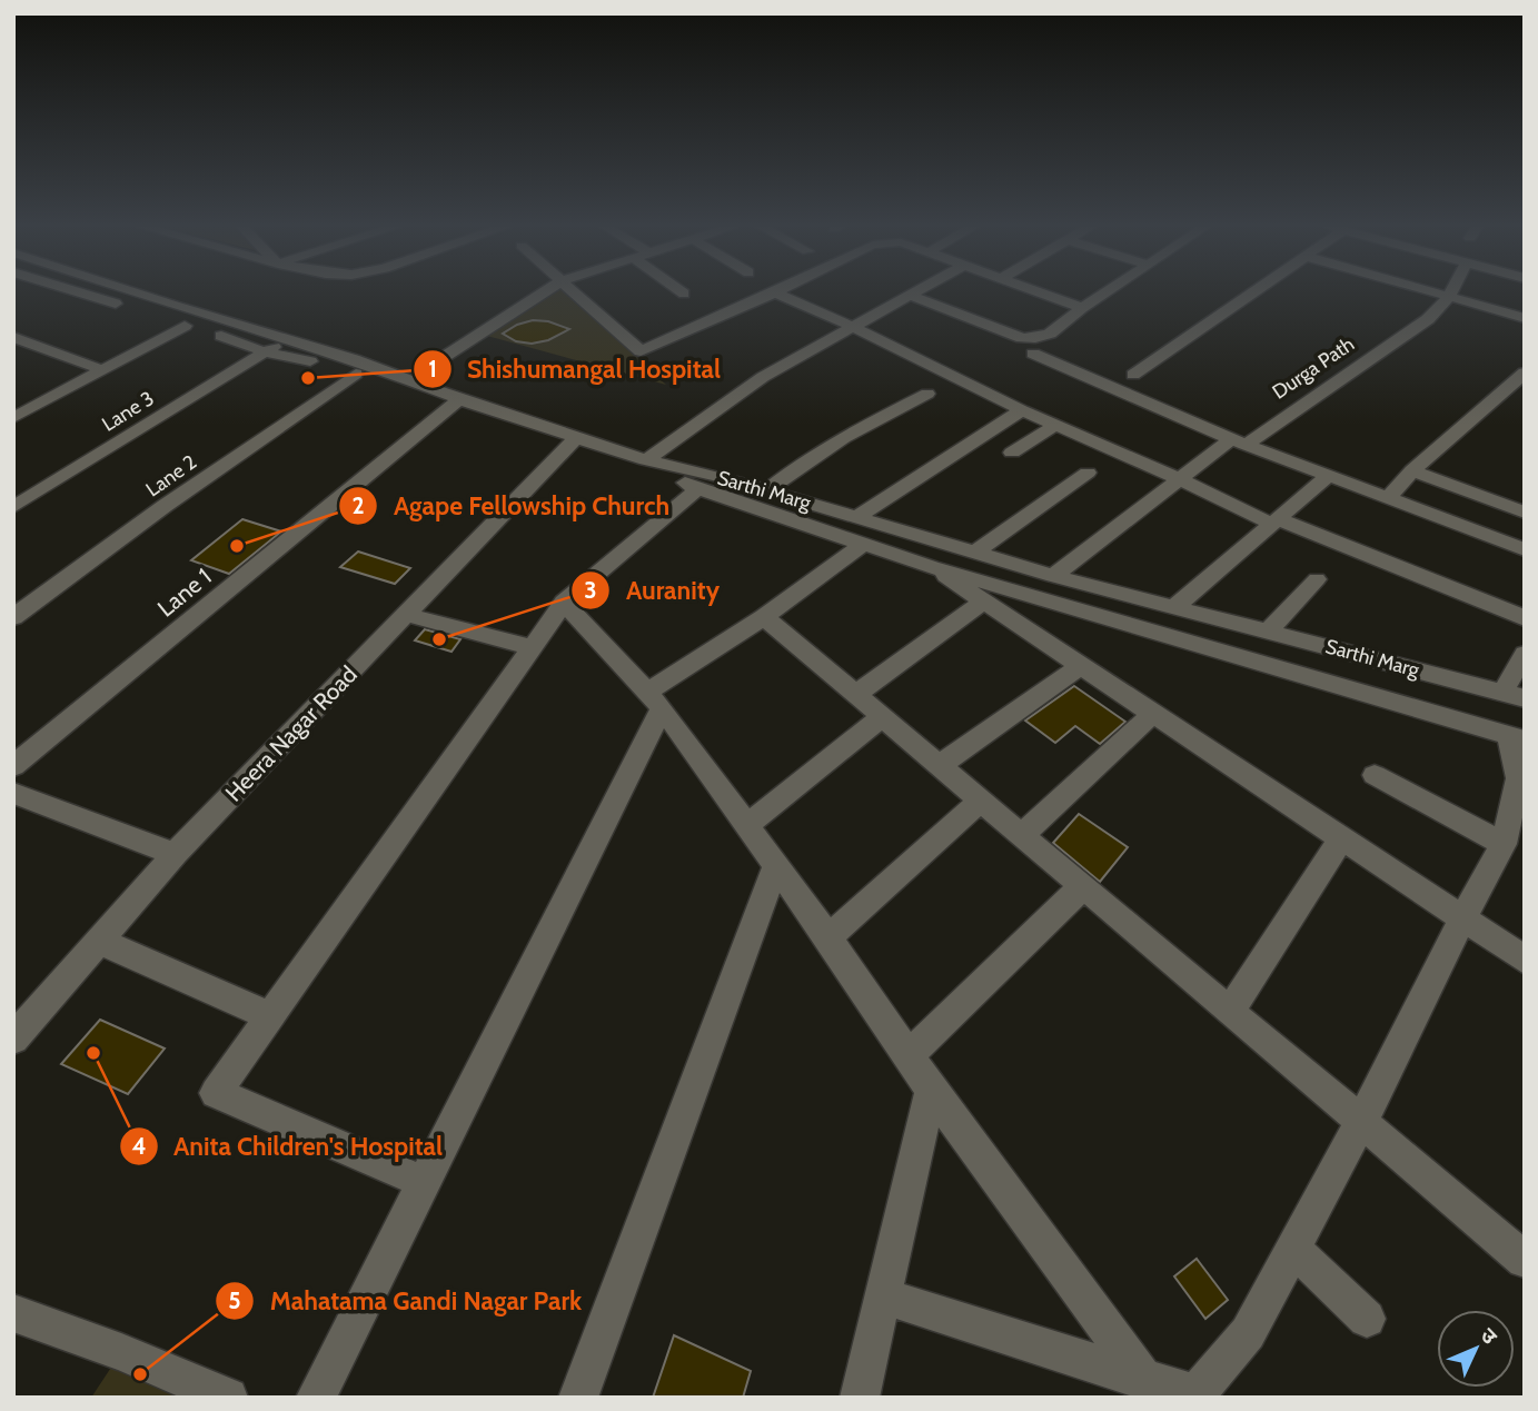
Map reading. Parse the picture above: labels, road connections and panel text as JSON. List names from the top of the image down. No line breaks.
{"streets":{"street":["Durga Path","Lane 3","Lane 2","Sarthi Marg","Lane 1","Heera Nagar Road"]},"crossings":[["Durga Path","Sarthi Marg"],["Lane 3","Sarthi Marg"],["Sarthi Marg","Lane 1"],["Sarthi Marg","Heera Nagar Road"]],"places":["Shishumangal Hospital","Agape Fellowship Church","Auranity","Anita Children's Hospital","Mahatama Gandi Nagar Park"],"north":"top right"}
